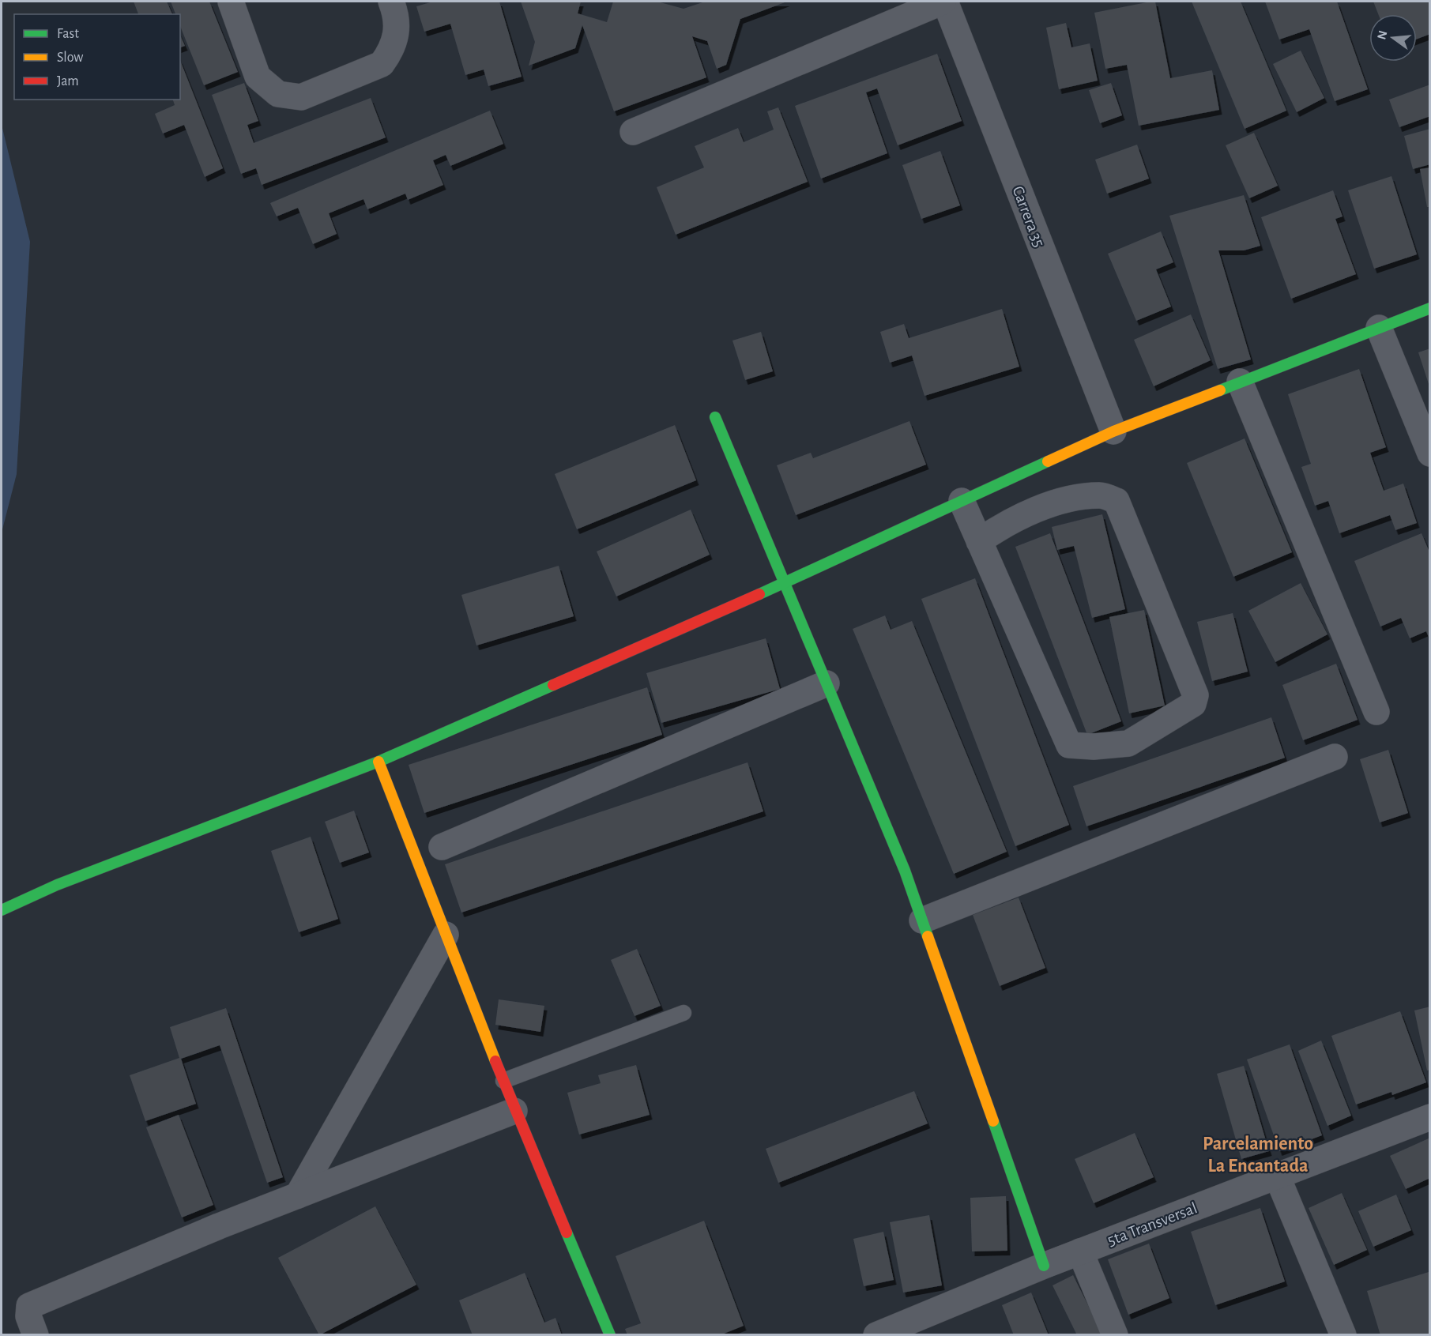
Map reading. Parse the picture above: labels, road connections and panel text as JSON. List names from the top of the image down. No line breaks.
{"streets":{"street":["Carrera 35","5ta Transversal"]},"districts":["Parcelamiento La Encantada"],"legend":["Fast","Slow","Jam"],"north":"left"}
